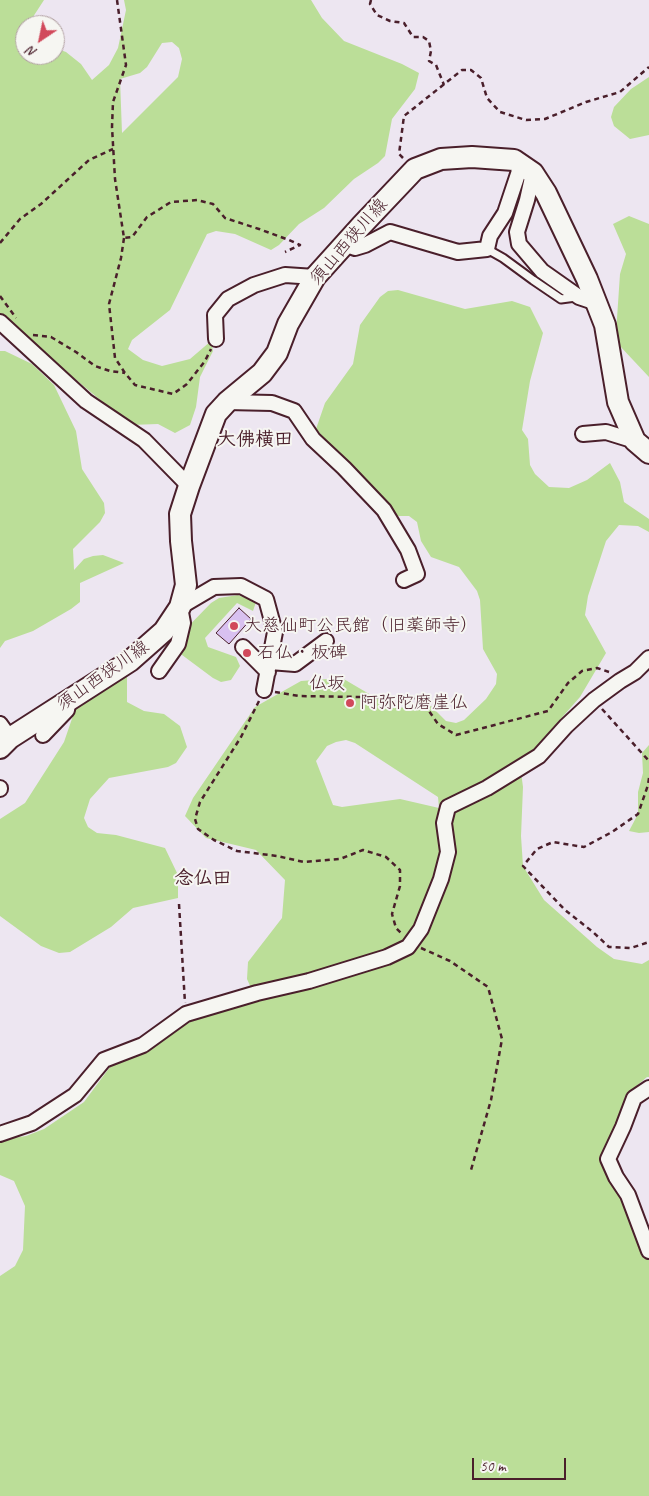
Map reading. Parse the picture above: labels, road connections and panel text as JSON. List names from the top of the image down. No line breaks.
{"streets":{"main road":["須山西狭川線"],"path":["仏坂"]},"districts":["大佛横田","念仏田"],"places":["大慈仙町公民館（旧薬師寺）","石仏・板碑","阿弥陀磨崖仏"],"scale_bar":"50 m","north":"bottom left"}
